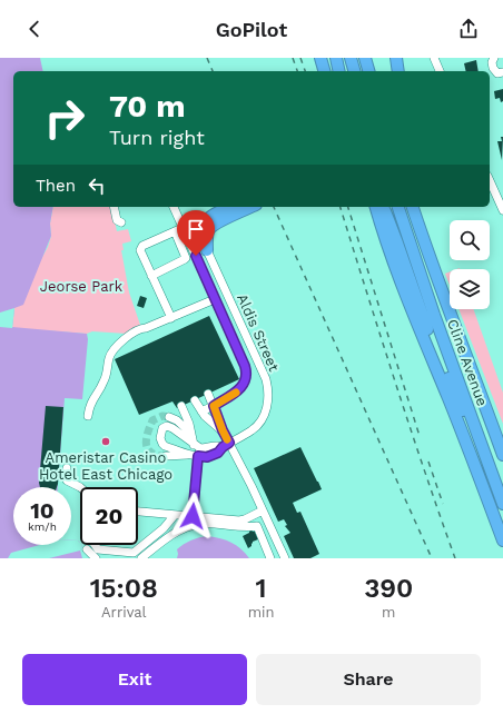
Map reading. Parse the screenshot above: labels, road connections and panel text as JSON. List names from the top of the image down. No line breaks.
{"streets":{"highway":["Cline Avenue"],"street":["Aldis Street"]},"parks":["Jeorse Park"],"places":["Ameristar Casino Hotel East Chicago"],"page":{"header":"GoPilot","turn":["70 m","Turn right"],"then":"Then","speed":"10 km/h","limit":"20","eta":["15:08","Arrival","1","min","390","m"],"buttons":["Exit","Share"]}}
